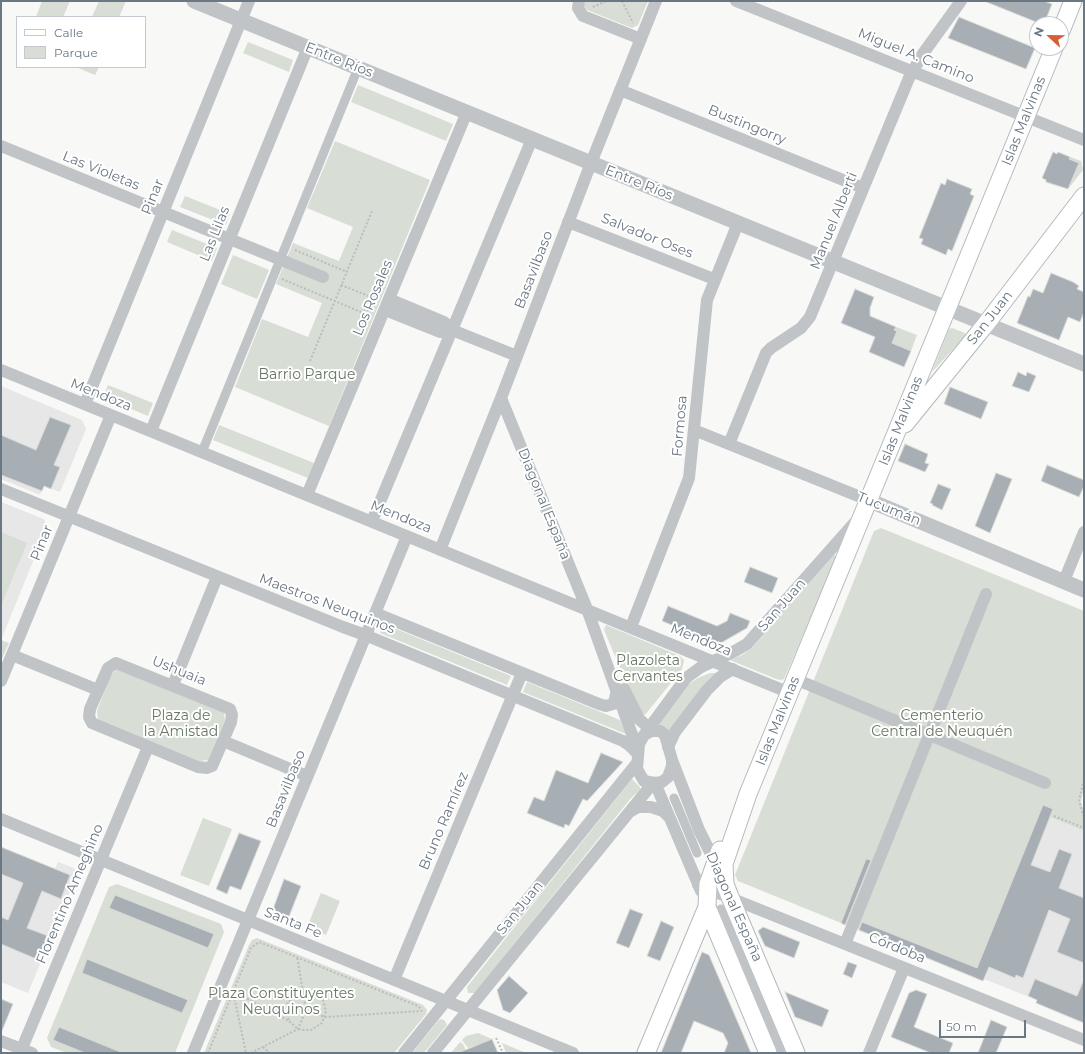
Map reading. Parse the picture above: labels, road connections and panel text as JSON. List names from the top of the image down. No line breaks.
{"streets":{"main road":["Islas Malvinas","San Juan","Diagonal España"],"street":["Miguel A. Camino","Entre Ríos","Bustingorry","Las Violetas","Pinar","Manuel Alberti","Las Lilas","Salvador Oses","Basavilbaso","Los Rosales","Mendoza","Formosa","Tucumán","Maestros Neuquinos","Ushuaia","Bruno Ramírez","Florentino Ameghino","Santa Fe","Córdoba"]},"crossings":[["Miguel A. Camino","Islas Malvinas"],["Miguel A. Camino","Manuel Alberti"],["Entre Ríos","Islas Malvinas"],["Entre Ríos","Pinar"],["Entre Ríos","Manuel Alberti"],["Entre Ríos","Las Lilas"],["Entre Ríos","Basavilbaso"],["Entre Ríos","Los Rosales"],["Entre Ríos","San Juan"],["Entre Ríos","Formosa"],["Islas Malvinas","San Juan"],["Islas Malvinas","Mendoza"],["Islas Malvinas","Diagonal España"],["Islas Malvinas","Tucumán"],["Islas Malvinas","Córdoba"],["Bustingorry","Manuel Alberti"],["Bustingorry","Basavilbaso"],["Las Violetas","Pinar"],["Las Violetas","Las Lilas"],["Pinar","Mendoza"],["Pinar","Maestros Neuquinos"],["Manuel Alberti","Tucumán"],["Las Lilas","Mendoza"],["Salvador Oses","Basavilbaso"],["Salvador Oses","Formosa"],["Basavilbaso","Mendoza"],["Basavilbaso","Diagonal España"],["Basavilbaso","Maestros Neuquinos"],["Basavilbaso","Santa Fe"],["Los Rosales","Mendoza"],["San Juan","Mendoza"],["San Juan","Diagonal España"],["San Juan","Tucumán"],["San Juan","Maestros Neuquinos"],["San Juan","Santa Fe"],["Mendoza","Formosa"],["Mendoza","Diagonal España"],["Formosa","Tucumán"],["Diagonal España","Maestros Neuquinos"],["Diagonal España","Córdoba"],["Maestros Neuquinos","Bruno Ramírez"],["Ushuaia","Florentino Ameghino"],["Bruno Ramírez","Santa Fe"],["Florentino Ameghino","Santa Fe"]],"parks":["Barrio Parque","Plazoleta Cervantes","Plaza de la Amistad","Cementerio Central de Neuquén","Plaza Constituyentes Neuquinos"],"legend":["Calle","Parque"],"scale_bar":"50 m","north":"left"}
